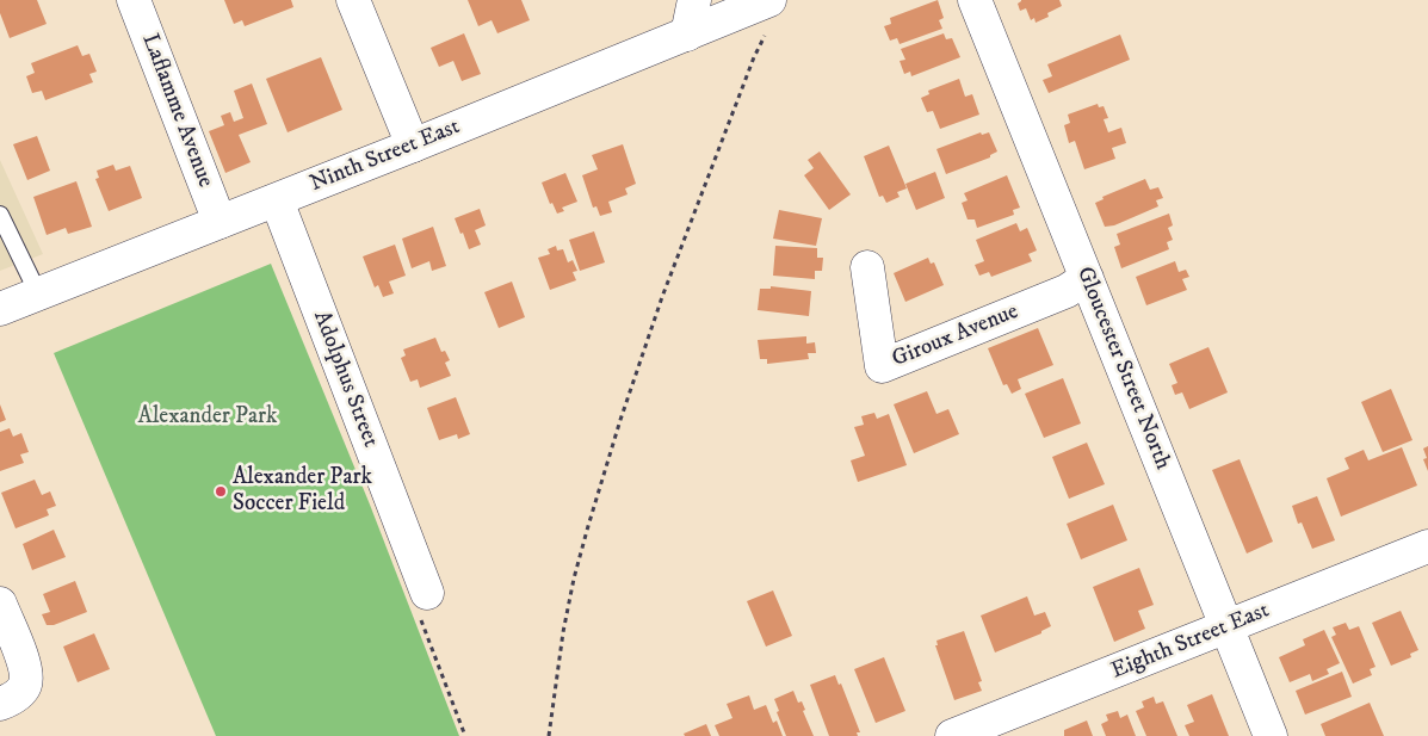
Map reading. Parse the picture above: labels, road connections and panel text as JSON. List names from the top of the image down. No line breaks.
{"streets":{"street":["Laflamme Avenue","Ninth Street East","Giroux Avenue","Gloucester Street North","Adolphus Street","Eighth Street East"]},"crossings":[["Laflamme Avenue","Ninth Street East"],["Ninth Street East","Adolphus Street"],["Giroux Avenue","Gloucester Street North"],["Gloucester Street North","Eighth Street East"]],"parks":["Alexander Park"],"places":["Alexander Park Soccer Field"]}
